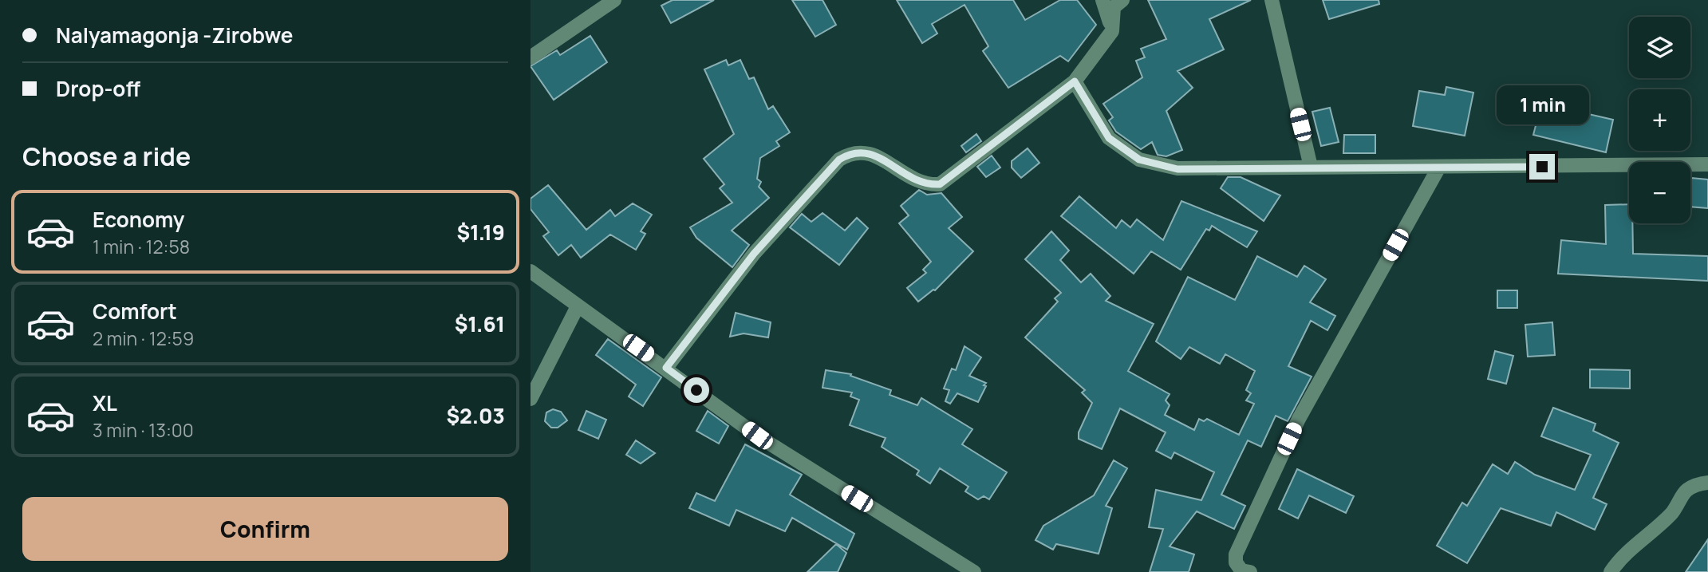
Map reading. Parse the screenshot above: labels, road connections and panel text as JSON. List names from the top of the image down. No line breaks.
{"page":{"banner":["Nalyamagonja -Zirobwe","Drop-off"],"map_buttons":["+","−"],"bubble":"1 min","heading":"Choose a ride","list":[{"name":"Economy","note":"1 min · 12:58","value":"$1.19"},{"name":"Comfort","note":"2 min · 12:59","value":"$1.61"},{"name":"XL","note":"3 min · 13:00","value":"$2.03"}],"buttons":"Confirm"}}
